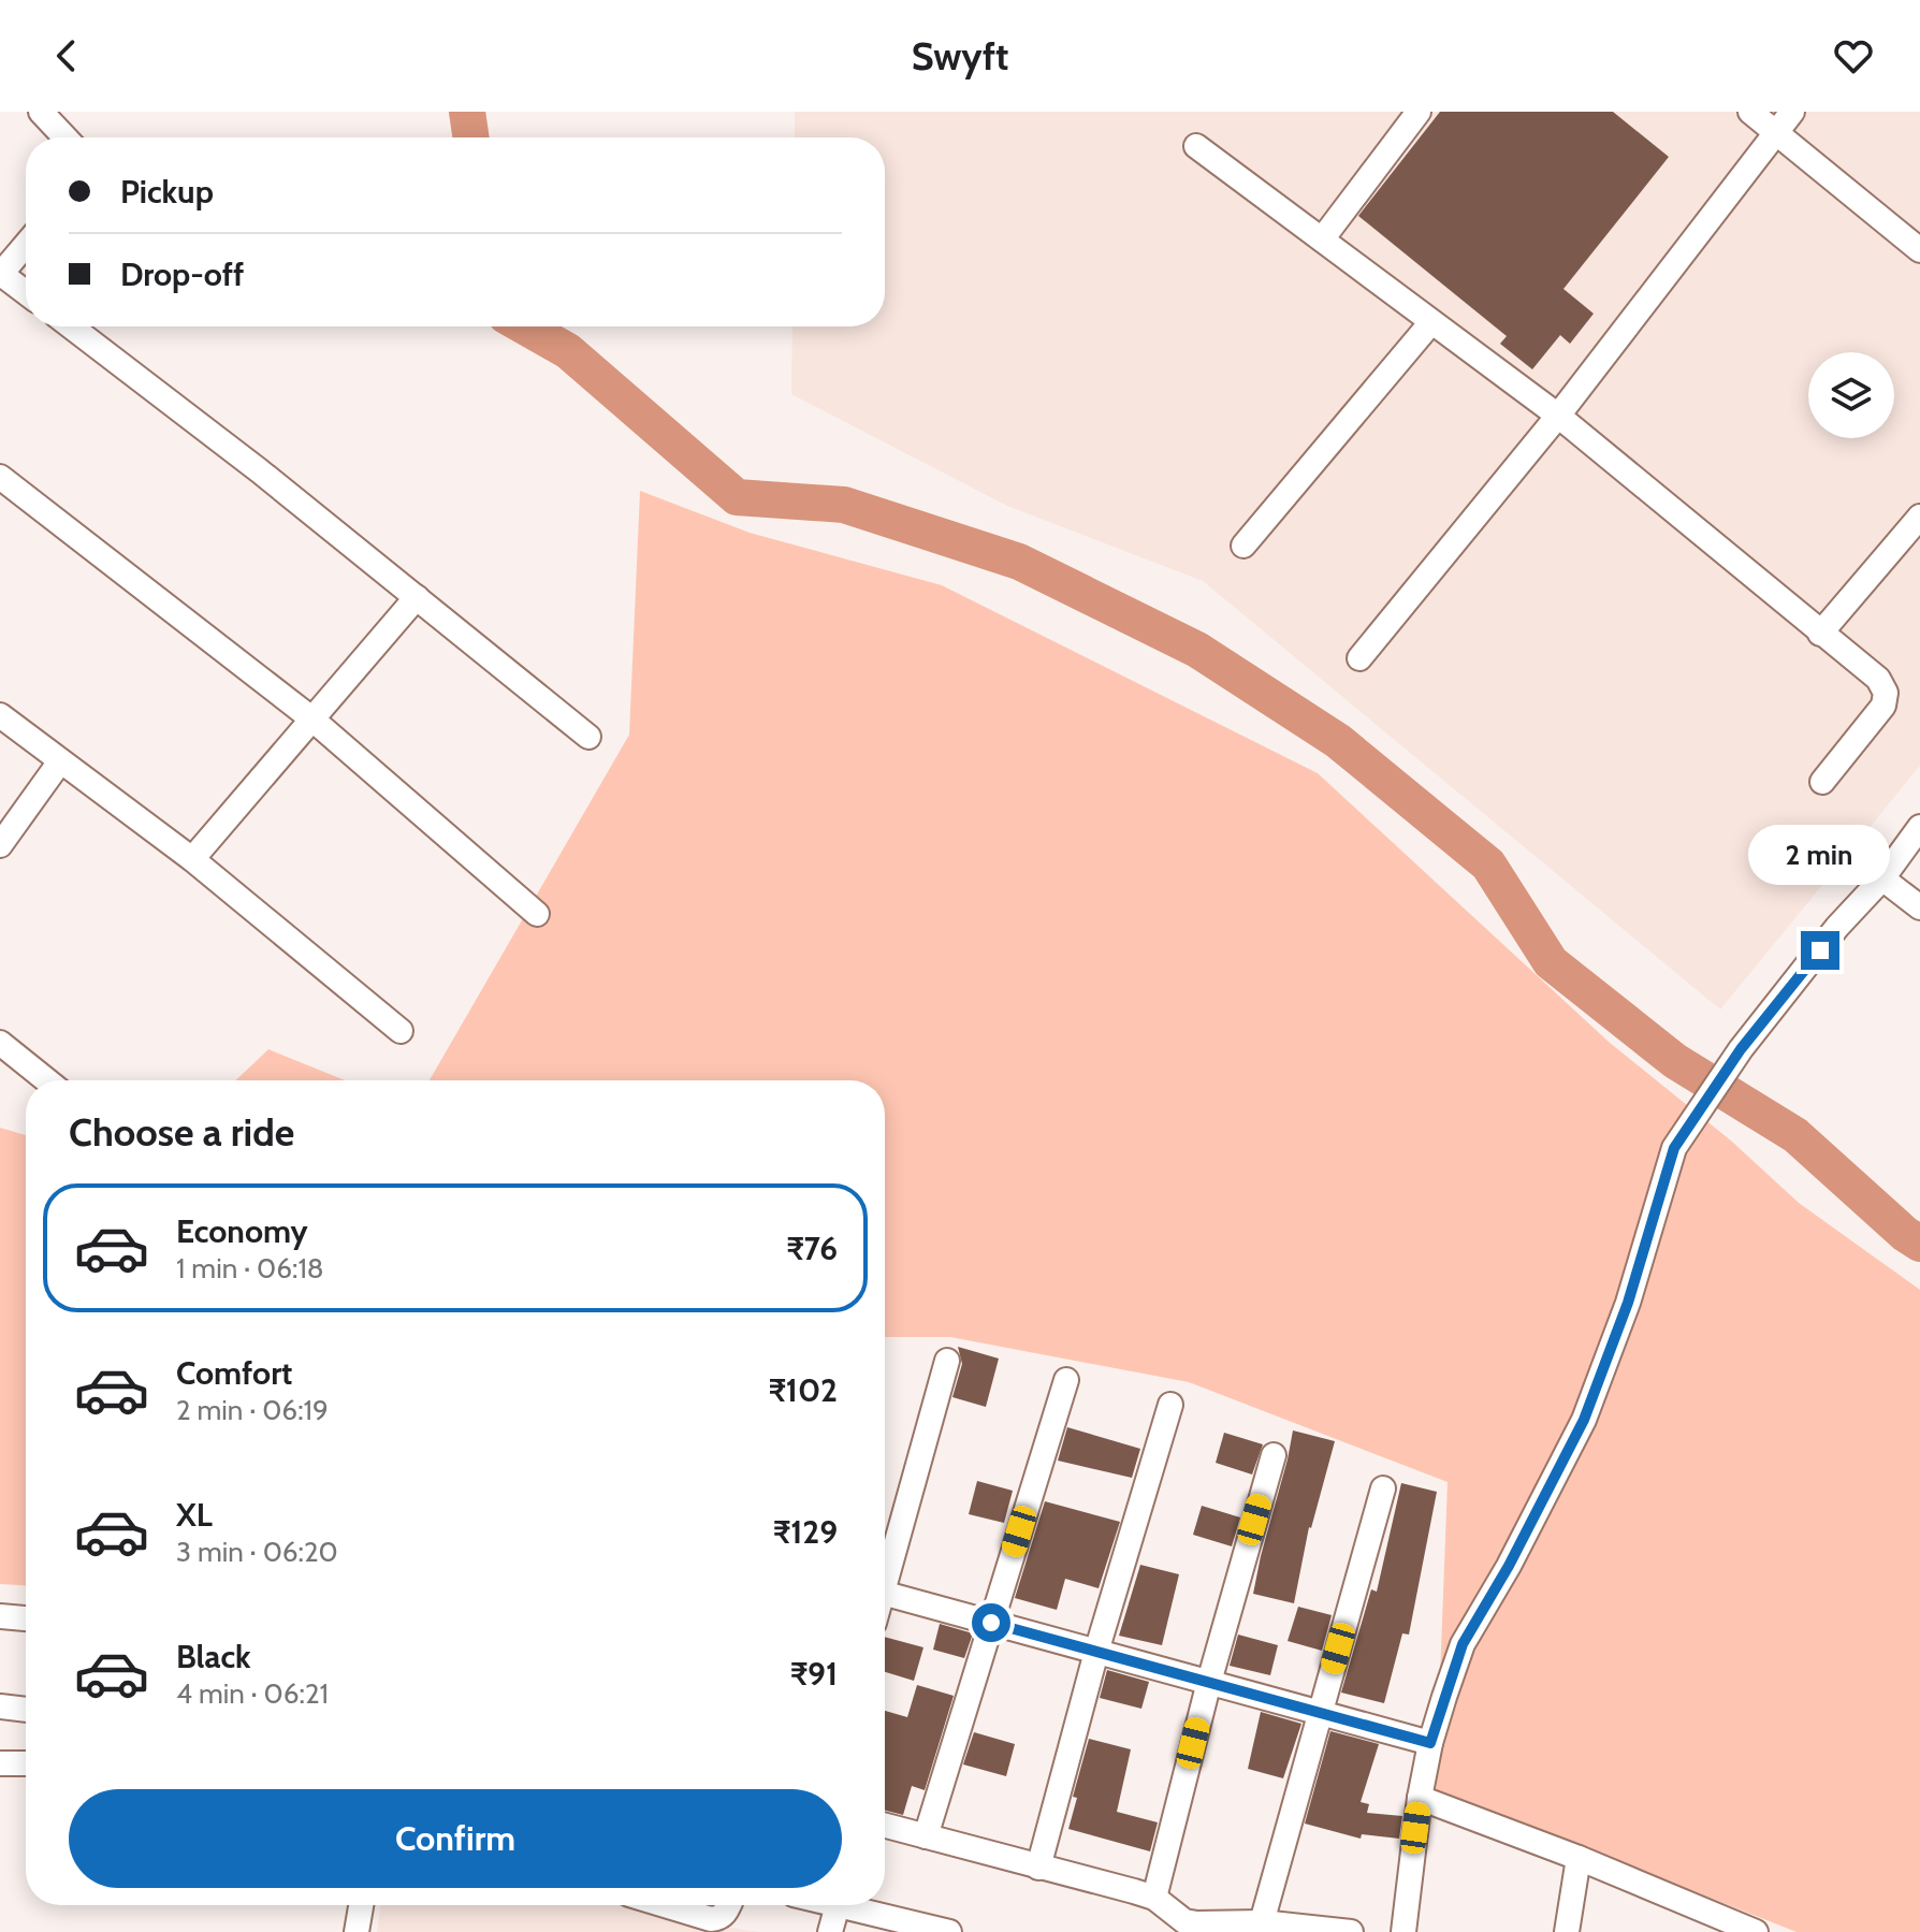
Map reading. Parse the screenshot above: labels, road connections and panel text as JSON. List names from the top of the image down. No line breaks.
{"page":{"header":"Swyft","banner":["Pickup","Drop-off"],"bubble":"2 min","heading":"Choose a ride","list":[{"name":"Economy","note":"1 min · 06:18","value":"₹76"},{"name":"Comfort","note":"2 min · 06:19","value":"₹102"},{"name":"XL","note":"3 min · 06:20","value":"₹129"},{"name":"Black","note":"4 min · 06:21","value":"₹91"}],"buttons":"Confirm"}}
